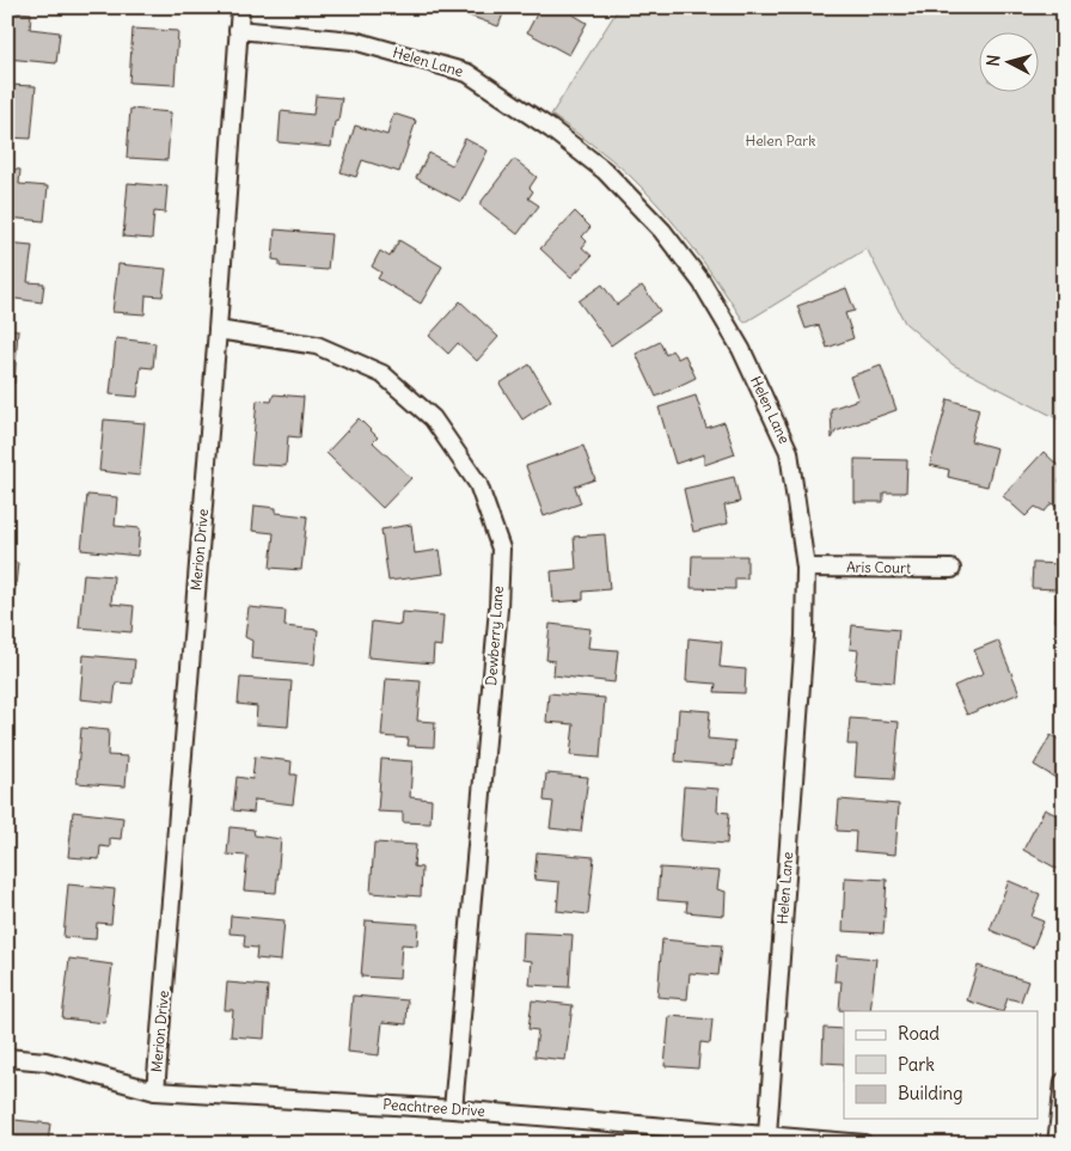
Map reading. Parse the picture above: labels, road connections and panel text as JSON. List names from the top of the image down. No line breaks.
{"streets":{"street":["Helen Lane","Merion Drive","Aris Court","Dewberry Lane","Peachtree Drive"]},"crossings":[["Helen Lane","Merion Drive"],["Helen Lane","Aris Court"],["Helen Lane","Peachtree Drive"],["Merion Drive","Dewberry Lane"],["Merion Drive","Peachtree Drive"],["Dewberry Lane","Peachtree Drive"]],"parks":["Helen Park"],"legend":["Road","Park","Building"],"north":"left"}
